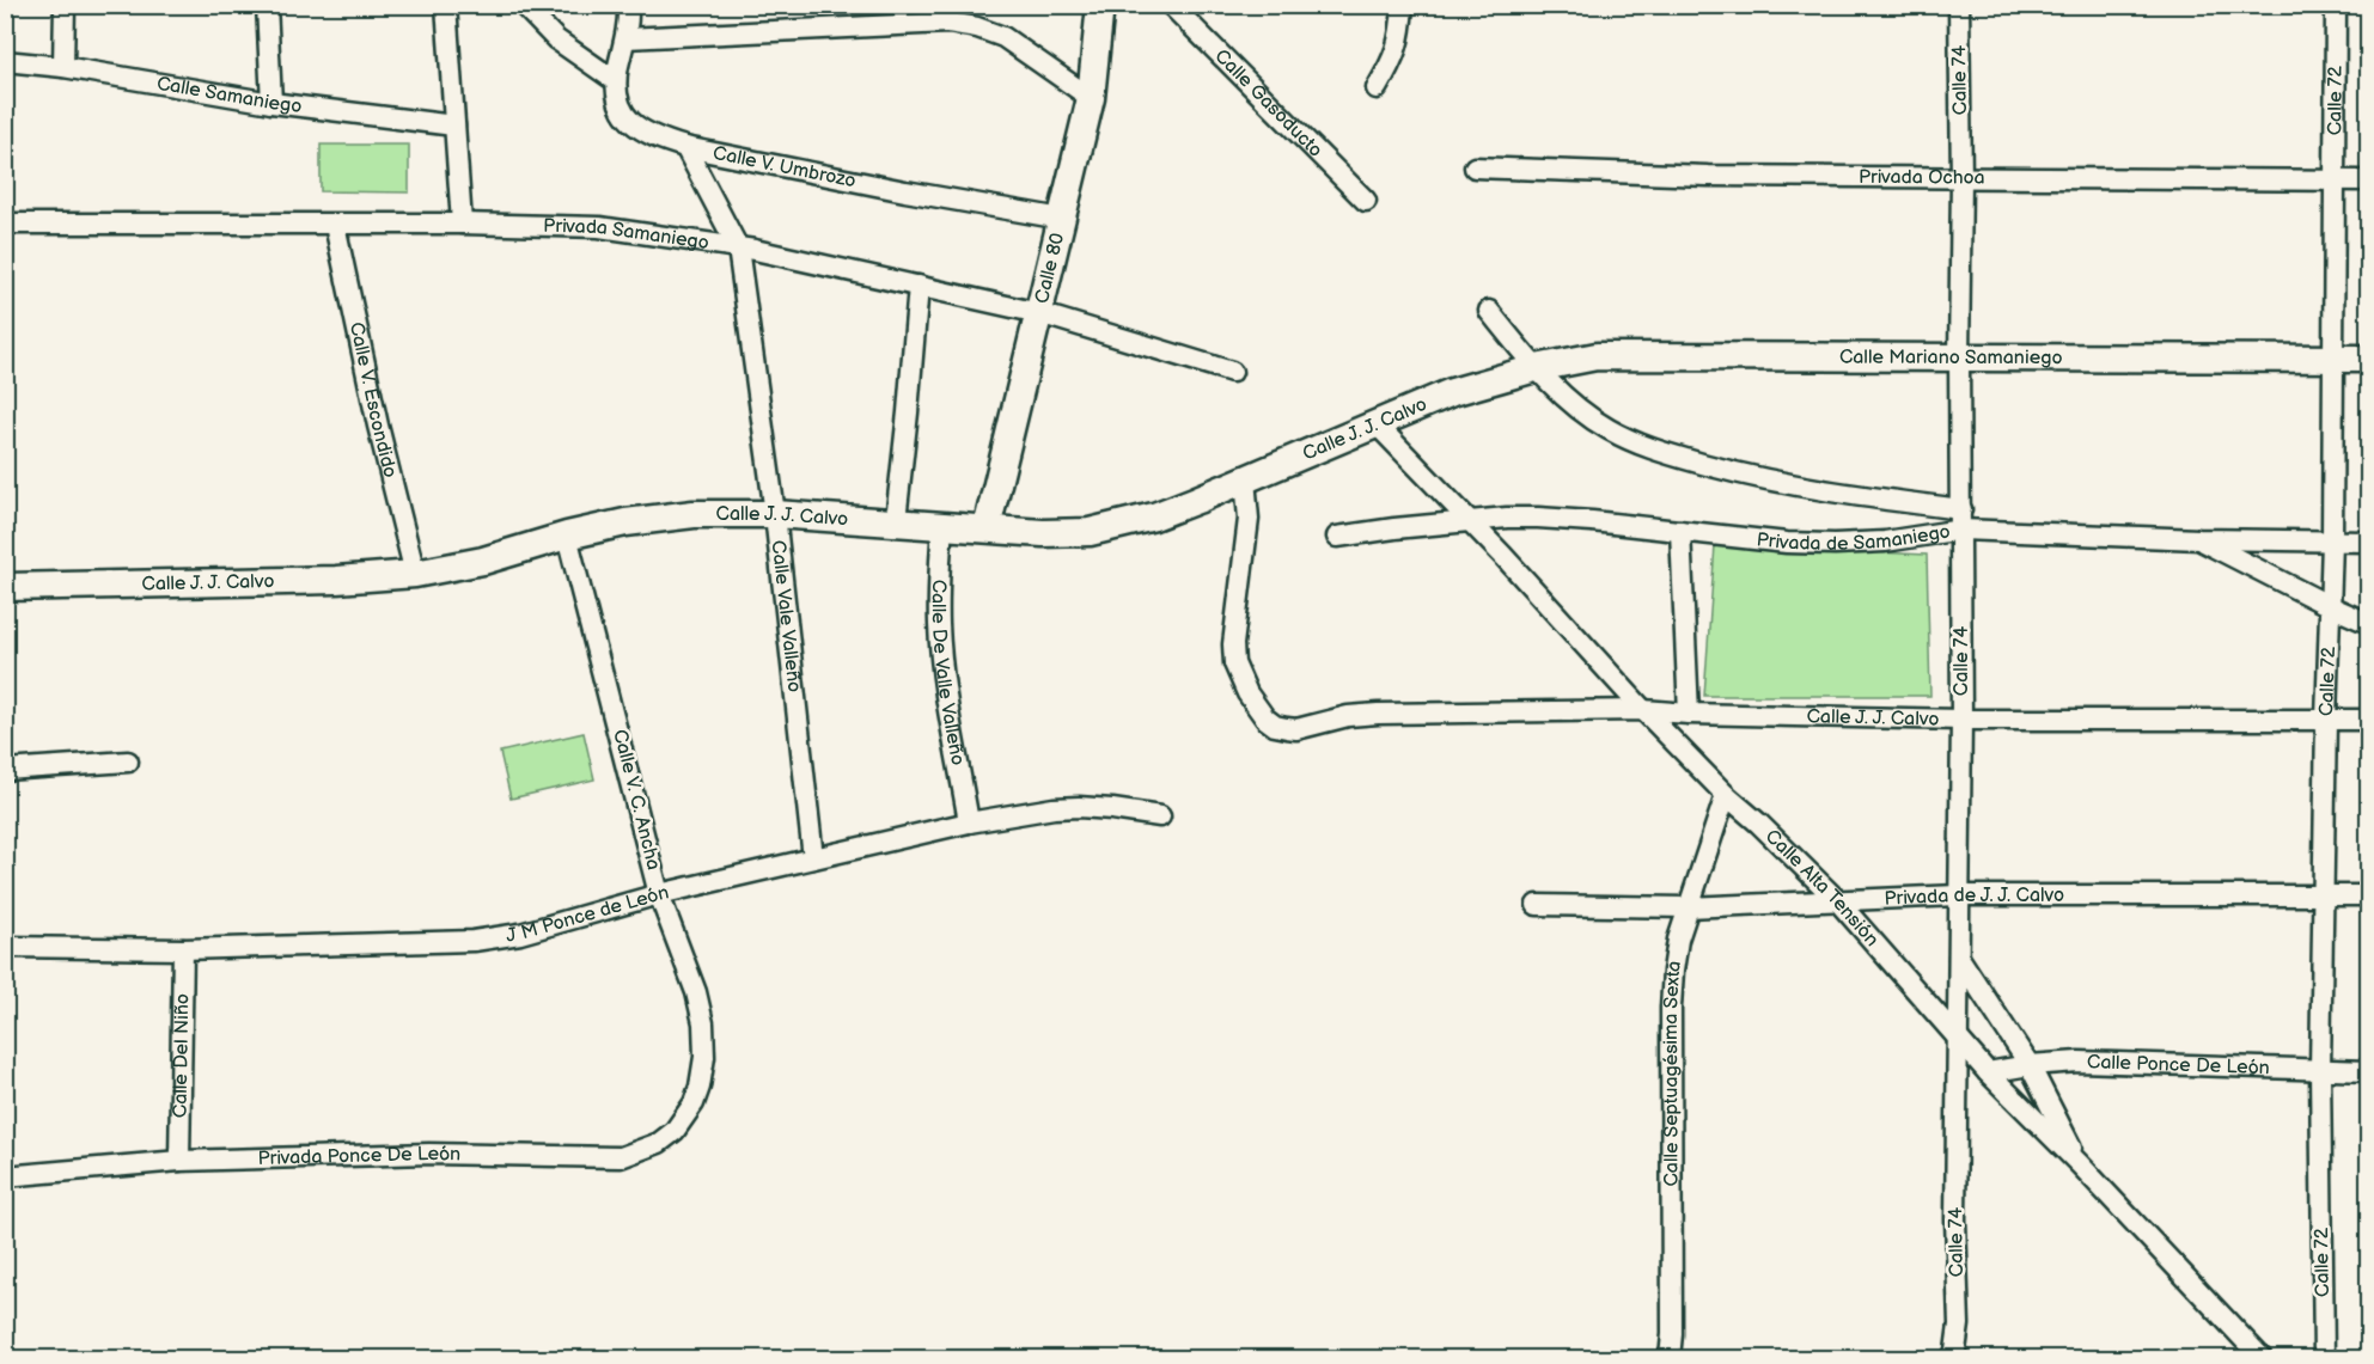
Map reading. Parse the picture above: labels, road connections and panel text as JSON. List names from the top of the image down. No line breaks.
{"streets":{"street":["Calle 74","Calle Samaniego","Calle 72","Calle Gasoducto","Calle V. Umbrozo","Privada Ochoa","Privada Samaniego","Calle 80","Calle Mariano Samaniego","Calle V. Escondido","Calle J. J. Calvo","Privada de Samaniego","Calle Vale Valleño","Calle De Valle Valleño","Calle V. C. Ancha","Calle Alta Tensión","Privada de J. J. Calvo","J M Ponce de León","Calle Del Niño","Calle Ponce De León","Calle Septuagésima Sexta","Privada Ponce De León"]},"crossings":[["Calle 74","Privada Ochoa"],["Calle 74","Calle Mariano Samaniego"],["Calle 74","Calle J. J. Calvo"],["Calle 74","Privada de Samaniego"],["Calle 74","Calle Alta Tensión"],["Calle 74","Privada de J. J. Calvo"],["Calle 72","Privada Ochoa"],["Calle 72","Calle Mariano Samaniego"],["Calle 72","Calle J. J. Calvo"],["Calle 72","Privada de Samaniego"],["Calle 72","Privada de J. J. Calvo"],["Calle 72","Calle Ponce De León"],["Calle V. Umbrozo","Calle 80"],["Calle V. Umbrozo","Calle Vale Valleño"],["Privada Samaniego","Calle 80"],["Privada Samaniego","Calle V. Escondido"],["Privada Samaniego","Calle Vale Valleño"],["Calle 80","Calle J. J. Calvo"],["Calle Mariano Samaniego","Calle J. J. Calvo"],["Calle Mariano Samaniego","Privada de Samaniego"],["Calle V. Escondido","Calle J. J. Calvo"],["Calle J. J. Calvo","Privada de Samaniego"],["Calle J. J. Calvo","Calle Vale Valleño"],["Calle J. J. Calvo","Calle De Valle Valleño"],["Calle J. J. Calvo","Calle V. C. Ancha"],["Calle J. J. Calvo","Calle Alta Tensión"],["Privada de Samaniego","Calle Alta Tensión"],["Calle Vale Valleño","J M Ponce de León"],["Calle De Valle Valleño","J M Ponce de León"],["Calle V. C. Ancha","J M Ponce de León"],["Calle V. C. Ancha","Privada Ponce De León"],["Calle Alta Tensión","Privada de J. J. Calvo"],["Calle Alta Tensión","Calle Ponce De León"],["Calle Alta Tensión","Calle Septuagésima Sexta"],["Privada de J. J. Calvo","Calle Septuagésima Sexta"],["J M Ponce de León","Calle Del Niño"],["Calle Del Niño","Privada Ponce De León"]]}
